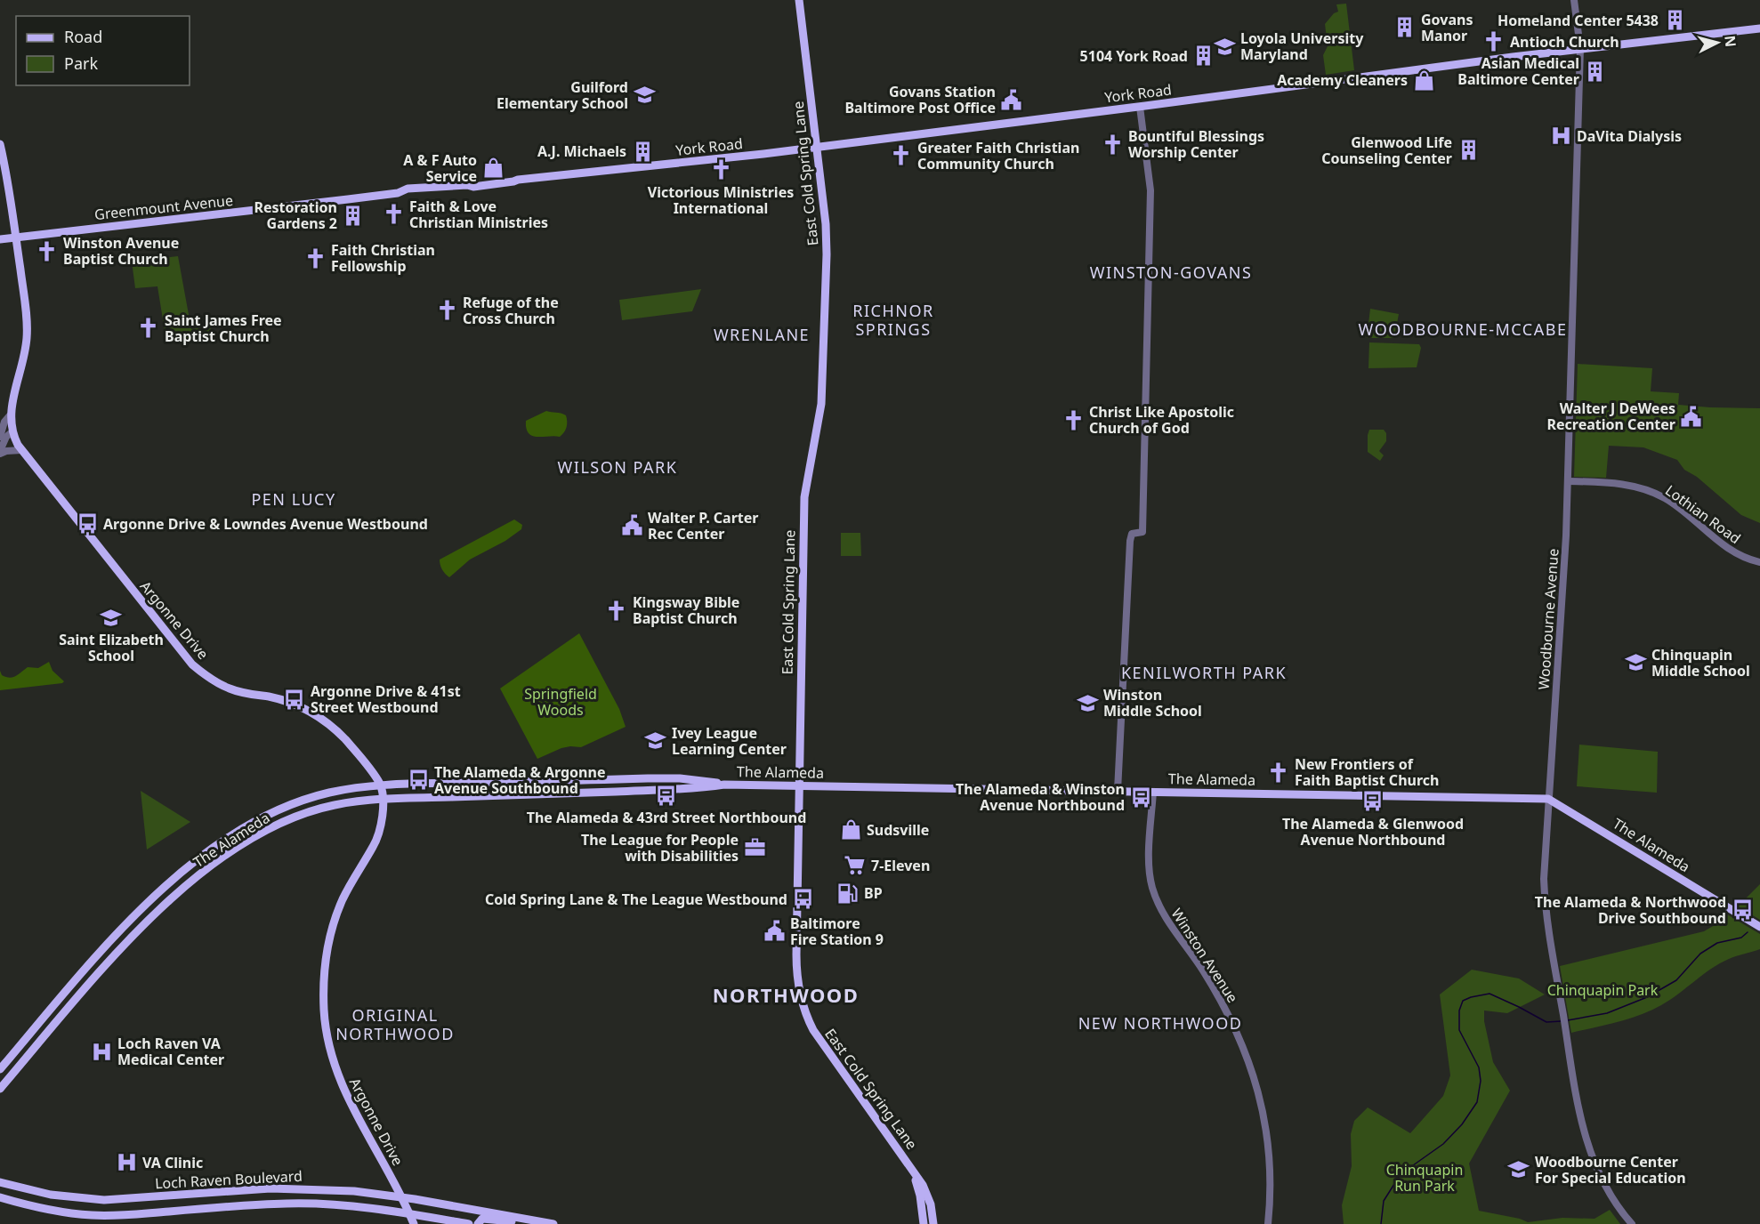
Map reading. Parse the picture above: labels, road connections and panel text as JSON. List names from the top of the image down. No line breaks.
{"streets":{"main road":["York Road","East Cold Spring Lane","Greenmount Avenue","Argonne Drive","The Alameda","Loch Raven Boulevard"],"street":["Lothian Road","Woodbourne Avenue","Winston Avenue"]},"crossings":[["York Road","East Cold Spring Lane"],["York Road","Greenmount Avenue"],["York Road","Woodbourne Avenue"],["East Cold Spring Lane","The Alameda"],["Lothian Road","Woodbourne Avenue"],["Woodbourne Avenue","The Alameda"],["Argonne Drive","The Alameda"],["Argonne Drive","Loch Raven Boulevard"],["The Alameda","Winston Avenue"]],"districts":["WINSTON-GOVANS","RICHNOR SPRINGS","WOODBOURNE-MCCABE","WRENLANE","WILSON PARK","PEN LUCY","KENILWORTH PARK","NORTHWOOD","ORIGINAL NORTHWOOD","NEW NORTHWOOD"],"parks":["Springfield Woods","Chinquapin Park","Chinquapin Run Park"],"places":{"building":["Homeland Center 5438","Govans Manor","5104 York Road","Asian Medical Baltimore Center","Glenwood Life Counseling Center","A.J. Michaels","Restoration Gardens 2"],"church":["Antioch Church","Bountiful Blessings Worship Center","Greater Faith Christian Community Church","Victorious Ministries International","Faith & Love Christian Ministries","Winston Avenue Baptist Church","Faith Christian Fellowship","Refuge of the Cross Church","Saint James Free Baptist Church","Christ Like Apostolic Church of God","Kingsway Bible Baptist Church","New Frontiers of Faith Baptist Church"],"school or university":["Loyola University Maryland","Guilford Elementary School","Saint Elizabeth School","Chinquapin Middle School","Winston Middle School","Ivey League Learning Center","Woodbourne Center For Special Education"],"shop":["Academy Cleaners","A & F Auto Service","Sudsville"],"public building":["Govans Station Baltimore Post Office","Walter J DeWees Recreation Center","Walter P. Carter Rec Center","Baltimore Fire Station 9"],"hospital":["DaVita Dialysis","Loch Raven VA Medical Center","VA Clinic"],"bus stop":["Argonne Drive & Lowndes Avenue Westbound","Argonne Drive & 41st Street Westbound","The Alameda & Argonne Avenue Southbound","The Alameda & 43rd Street Northbound","The Alameda & Winston Avenue Northbound","The Alameda & Glenwood Avenue Northbound","Cold Spring Lane & The League Westbound","The Alameda & Northwood Drive Southbound"],"office":["The League for People with Disabilities"],"supermarket":["7-Eleven"],"fuel station":["BP"]},"legend":["Road","Park"],"north":"right"}
